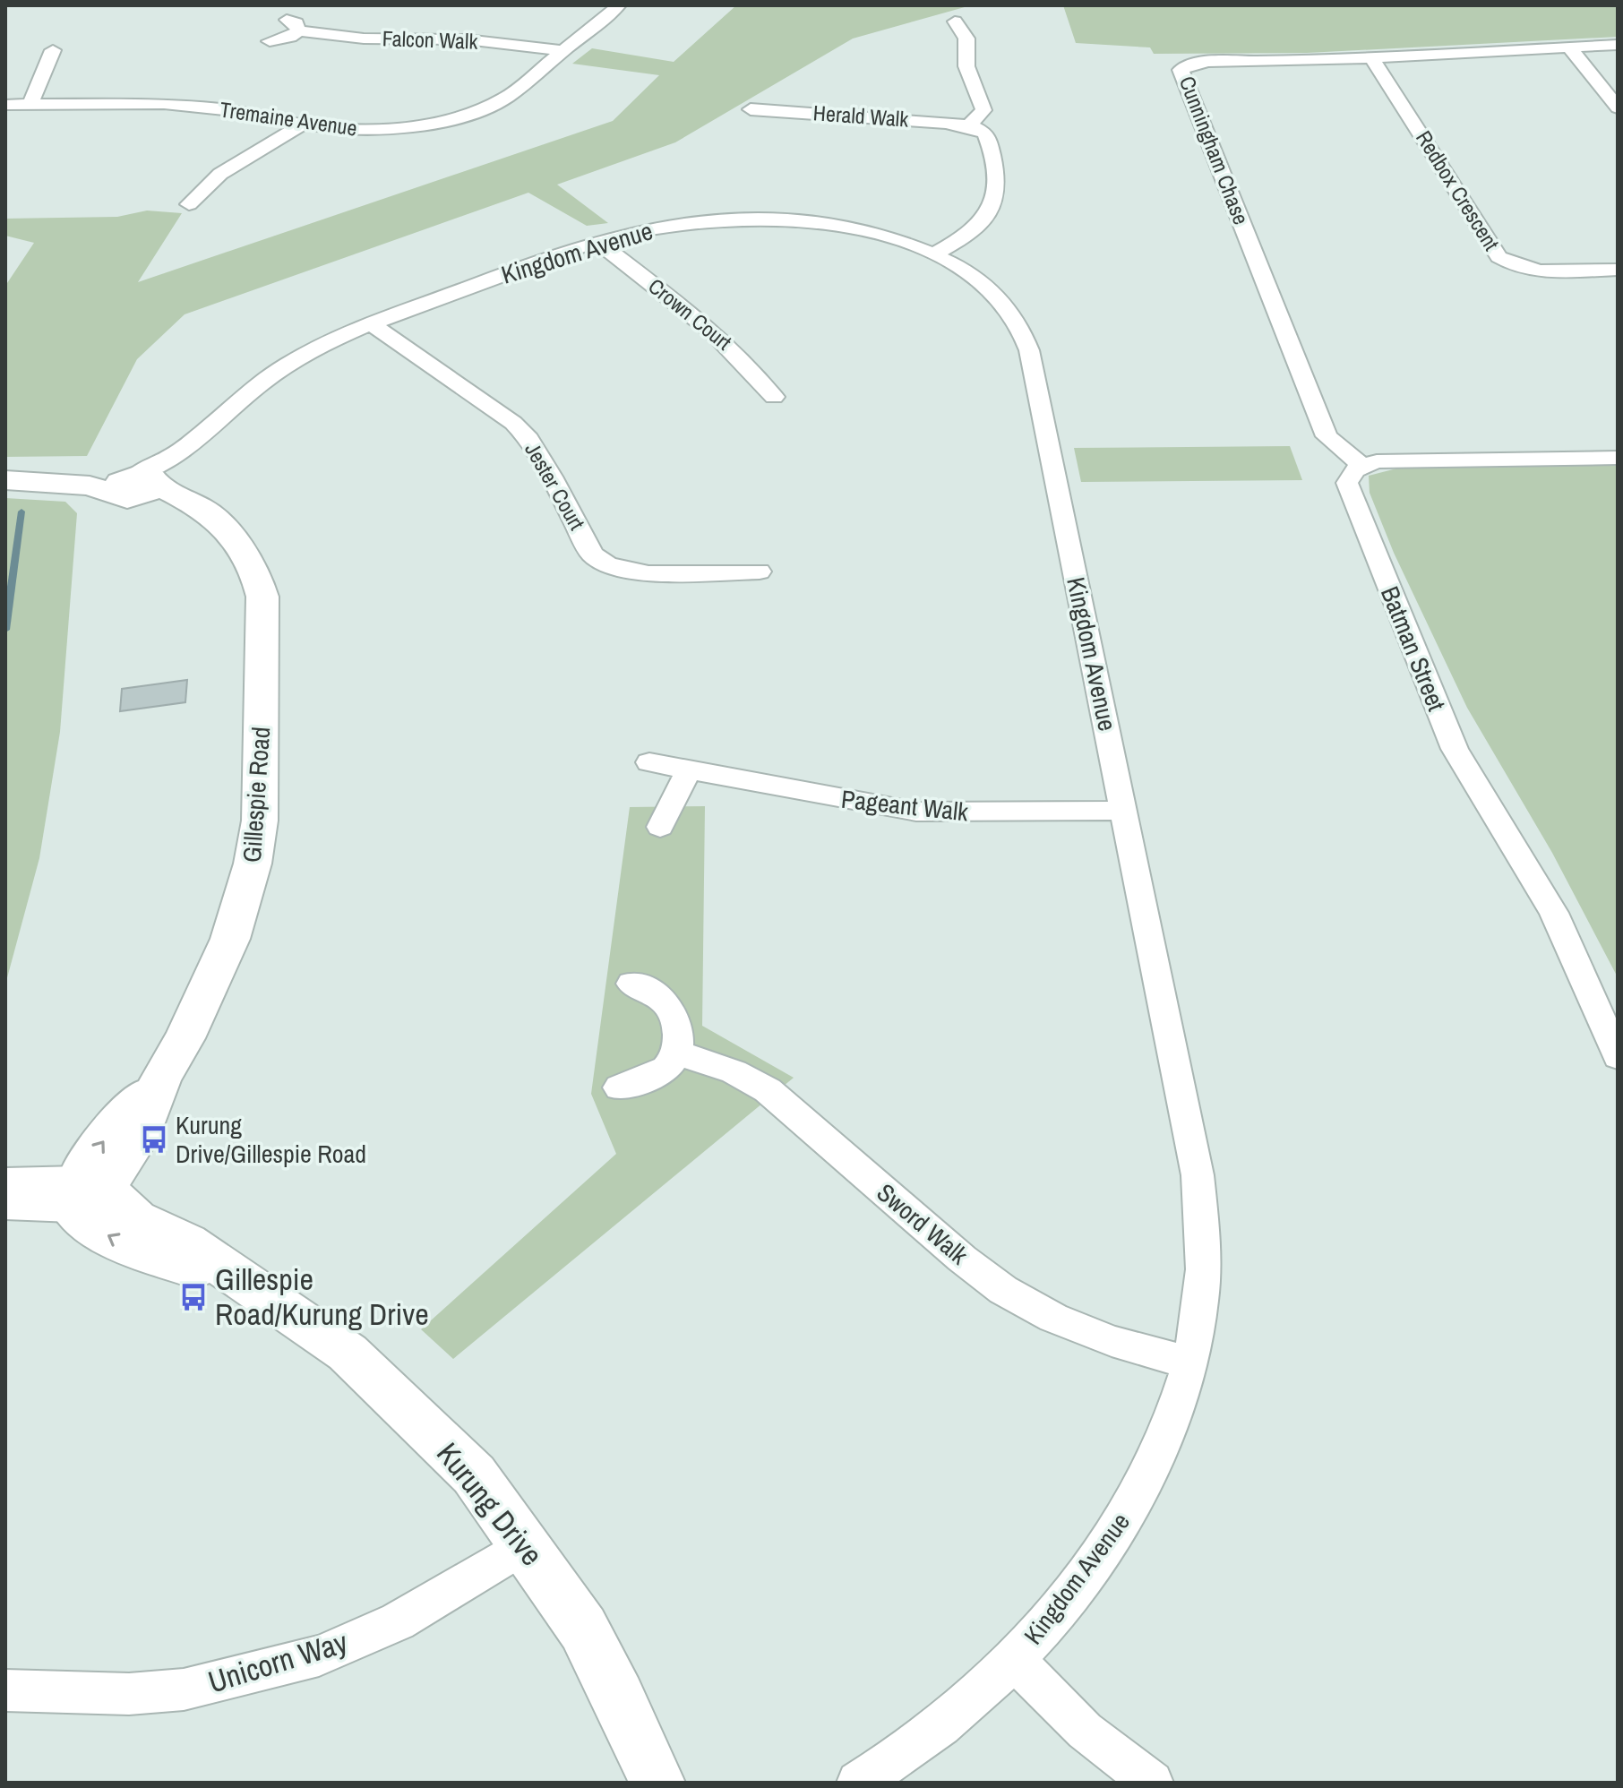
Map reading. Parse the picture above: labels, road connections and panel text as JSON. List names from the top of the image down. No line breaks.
{"streets":{"street":["Falcon Walk","Herald Walk","Tremaine Avenue","Cunningham Chase","Redbox Crescent","Kingdom Avenue","Crown Court","Jester Court","Batman Street","Gillespie Road","Pageant Walk","Sword Walk","Kurung Drive","Unicorn Way"]},"crossings":[["Falcon Walk","Tremaine Avenue"],["Cunningham Chase","Redbox Crescent"],["Cunningham Chase","Batman Street"],["Kingdom Avenue","Crown Court"],["Kingdom Avenue","Jester Court"],["Kingdom Avenue","Gillespie Road"],["Kingdom Avenue","Pageant Walk"],["Kingdom Avenue","Sword Walk"],["Gillespie Road","Kurung Drive"],["Kurung Drive","Unicorn Way"]],"places":{"bus stop":["Kurung Drive/Gillespie Road","Gillespie Road/Kurung Drive"]}}
